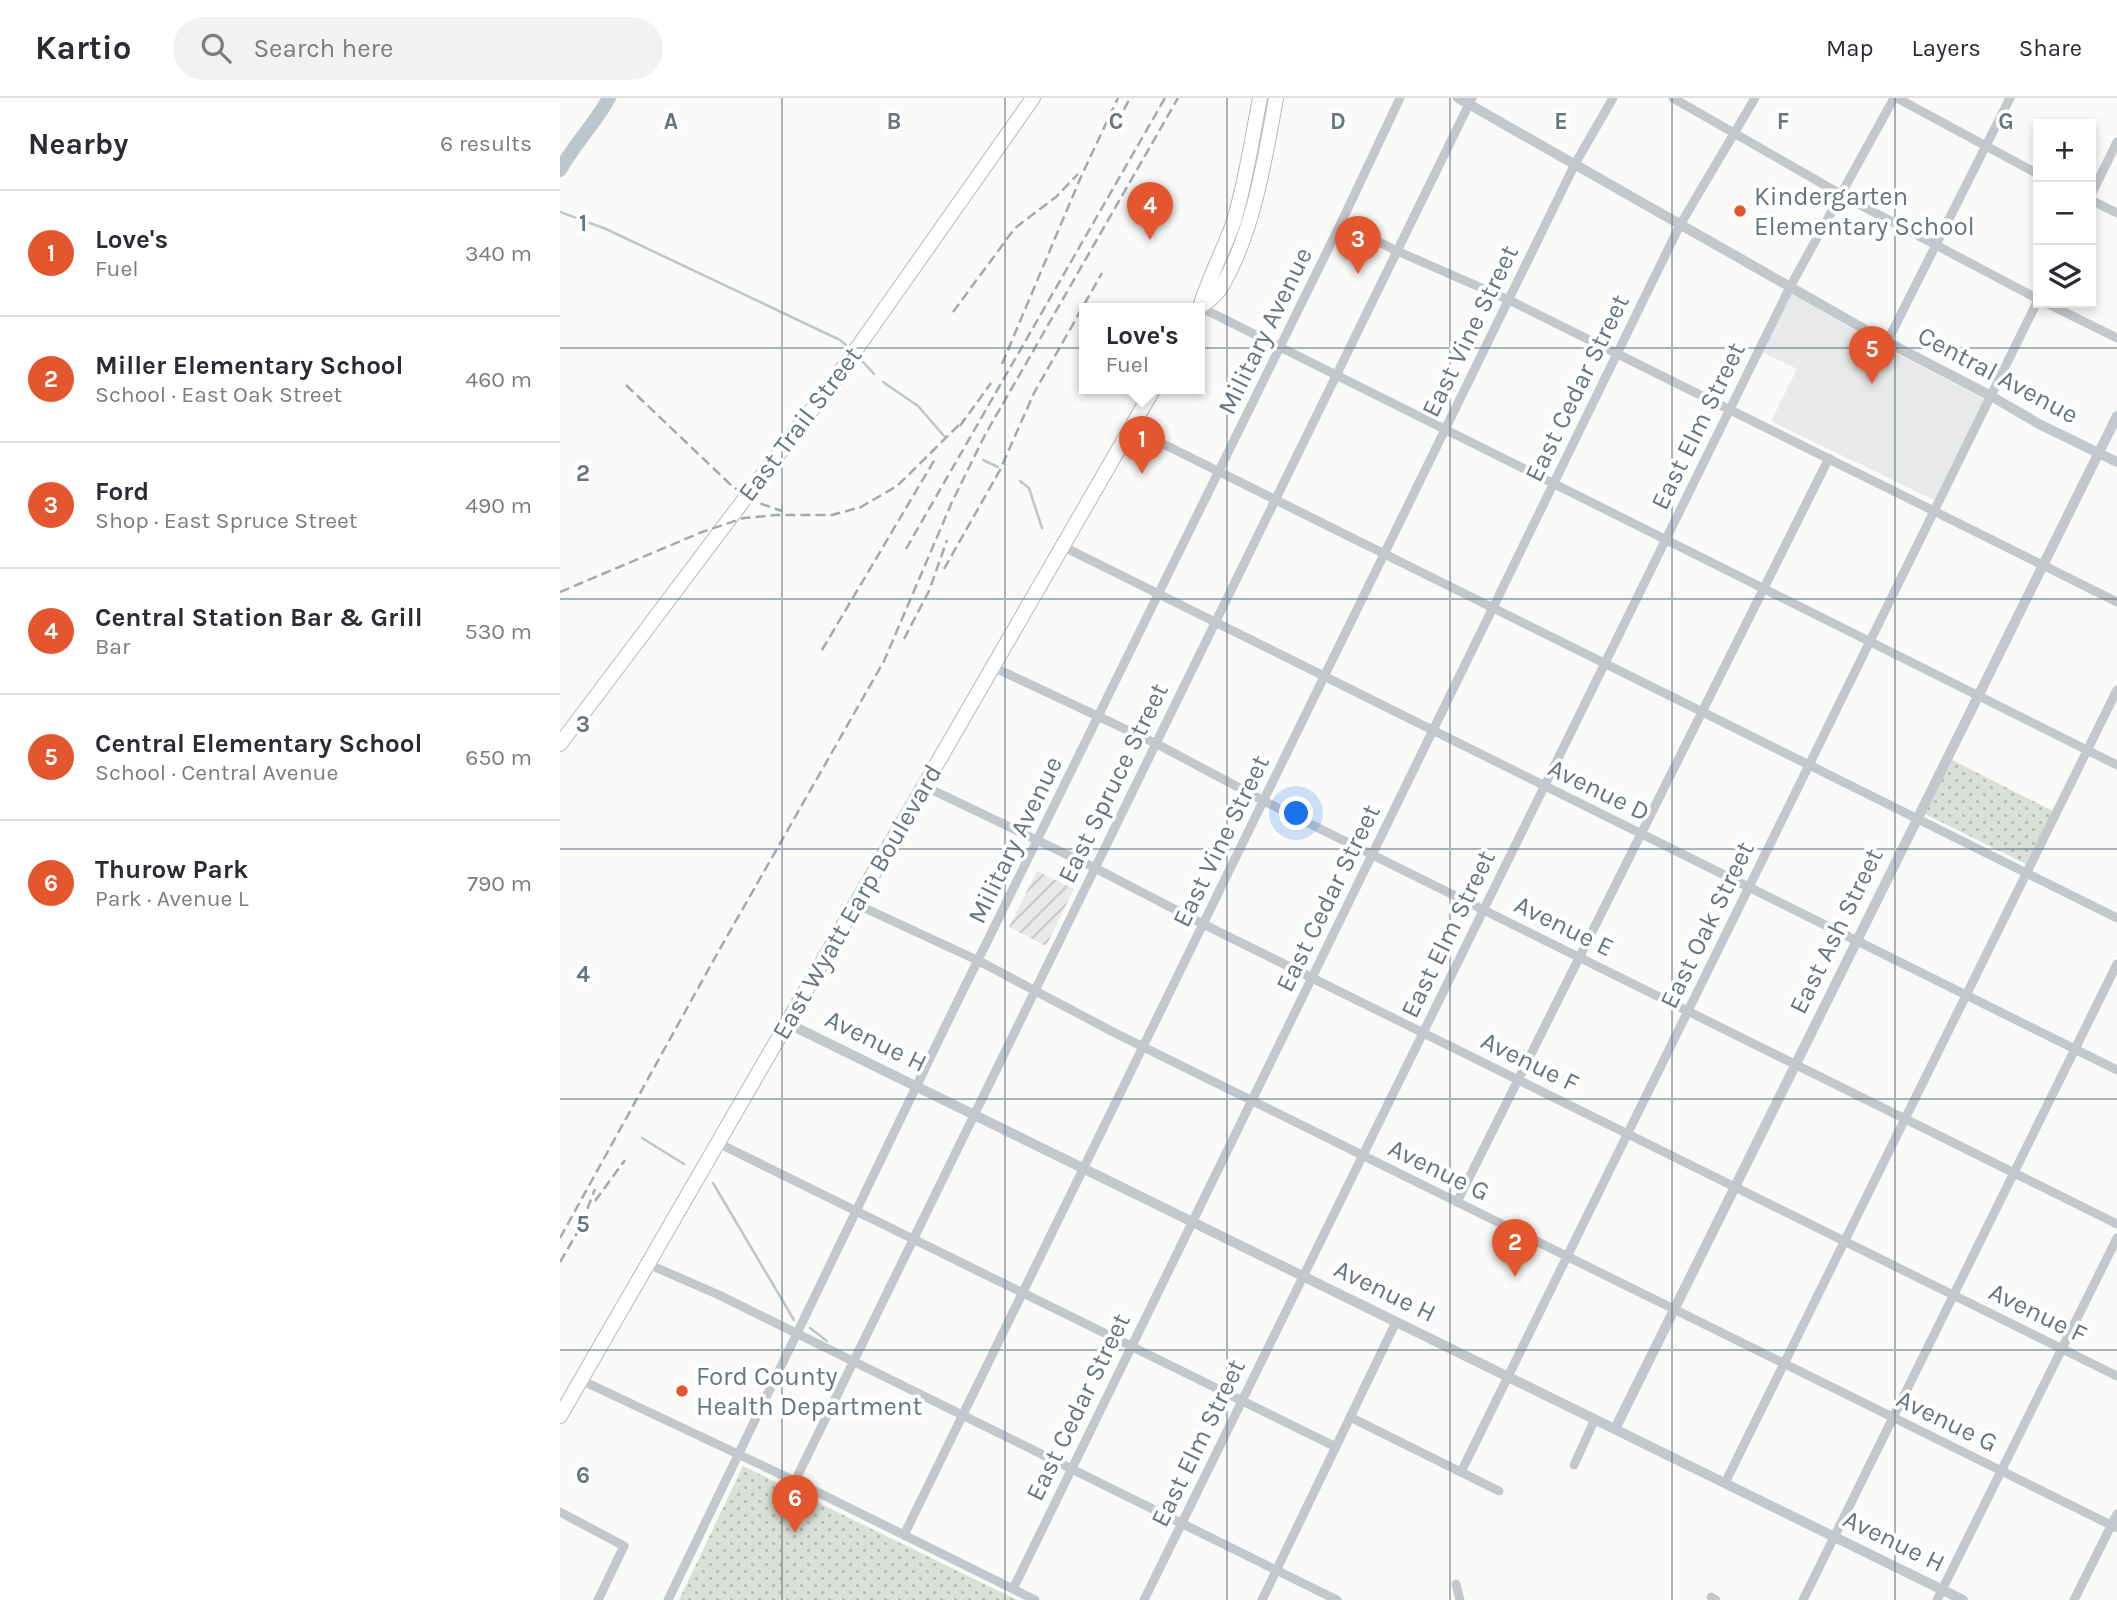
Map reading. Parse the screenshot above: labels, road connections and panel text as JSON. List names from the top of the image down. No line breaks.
{"streets":{"main road":["East Trail Street","East Wyatt Earp Boulevard"],"street":["Military Avenue","East Vine Street","Central Avenue","East Cedar Street","East Elm Street","East Spruce Street","Avenue D","East Oak Street","Avenue E","East Ash Street","Avenue H","Avenue F","Avenue G"]},"crossings":[["Military Avenue","Avenue D"],["Military Avenue","Avenue E"],["Military Avenue","Avenue H"],["Military Avenue","Avenue F"],["Military Avenue","Avenue G"],["East Vine Street","Central Avenue"],["East Vine Street","Avenue D"],["East Vine Street","Avenue E"],["East Vine Street","Avenue H"],["East Vine Street","Avenue F"],["East Vine Street","Avenue G"],["Central Avenue","East Cedar Street"],["Central Avenue","East Elm Street"],["Central Avenue","East Spruce Street"],["Central Avenue","East Oak Street"],["Central Avenue","East Ash Street"],["East Cedar Street","Avenue D"],["East Cedar Street","Avenue E"],["East Cedar Street","Avenue H"],["East Cedar Street","Avenue F"],["East Cedar Street","Avenue G"],["East Elm Street","Avenue D"],["East Elm Street","Avenue E"],["East Elm Street","Avenue H"],["East Elm Street","Avenue F"],["East Elm Street","Avenue G"],["East Spruce Street","Avenue D"],["East Spruce Street","Avenue E"],["East Spruce Street","Avenue H"],["East Spruce Street","Avenue F"],["East Spruce Street","Avenue G"],["Avenue D","East Wyatt Earp Boulevard"],["Avenue D","East Oak Street"],["Avenue D","East Ash Street"],["East Wyatt Earp Boulevard","Avenue E"],["East Wyatt Earp Boulevard","Avenue H"],["East Wyatt Earp Boulevard","Avenue F"],["East Wyatt Earp Boulevard","Avenue G"],["East Oak Street","Avenue E"],["East Oak Street","Avenue H"],["East Oak Street","Avenue F"],["East Oak Street","Avenue G"],["Avenue E","East Ash Street"],["East Ash Street","Avenue H"],["East Ash Street","Avenue F"],["East Ash Street","Avenue G"]],"places":["Kindergarten Elementary School","Ford County Health Department"],"page":{"header":"Kartio","search":"Search here","nav":["Map","Layers","Share"],"heading":["Nearby","6 results"],"map_buttons":["+","−"],"pins":["4","3","5","1","2","6"],"list":[{"mark":"1","name":"Love's","note":"Fuel","value":"340 m"},{"mark":"2","name":"Miller Elementary School","note":"School · East Oak Street","value":"460 m"},{"mark":"3","name":"Ford","note":"Shop · East Spruce Street","value":"490 m"},{"mark":"4","name":"Central Station Bar & Grill","note":"Bar","value":"530 m"},{"mark":"5","name":"Central Elementary School","note":"School · Central Avenue","value":"650 m"},{"mark":"6","name":"Thurow Park","note":"Park · Avenue L","value":"790 m"}],"popup":["Love's","Fuel"]},"grid":{"columns":["A","B","C","D","E","F","G"],"rows":["1","2","3","4","5","6"]}}
